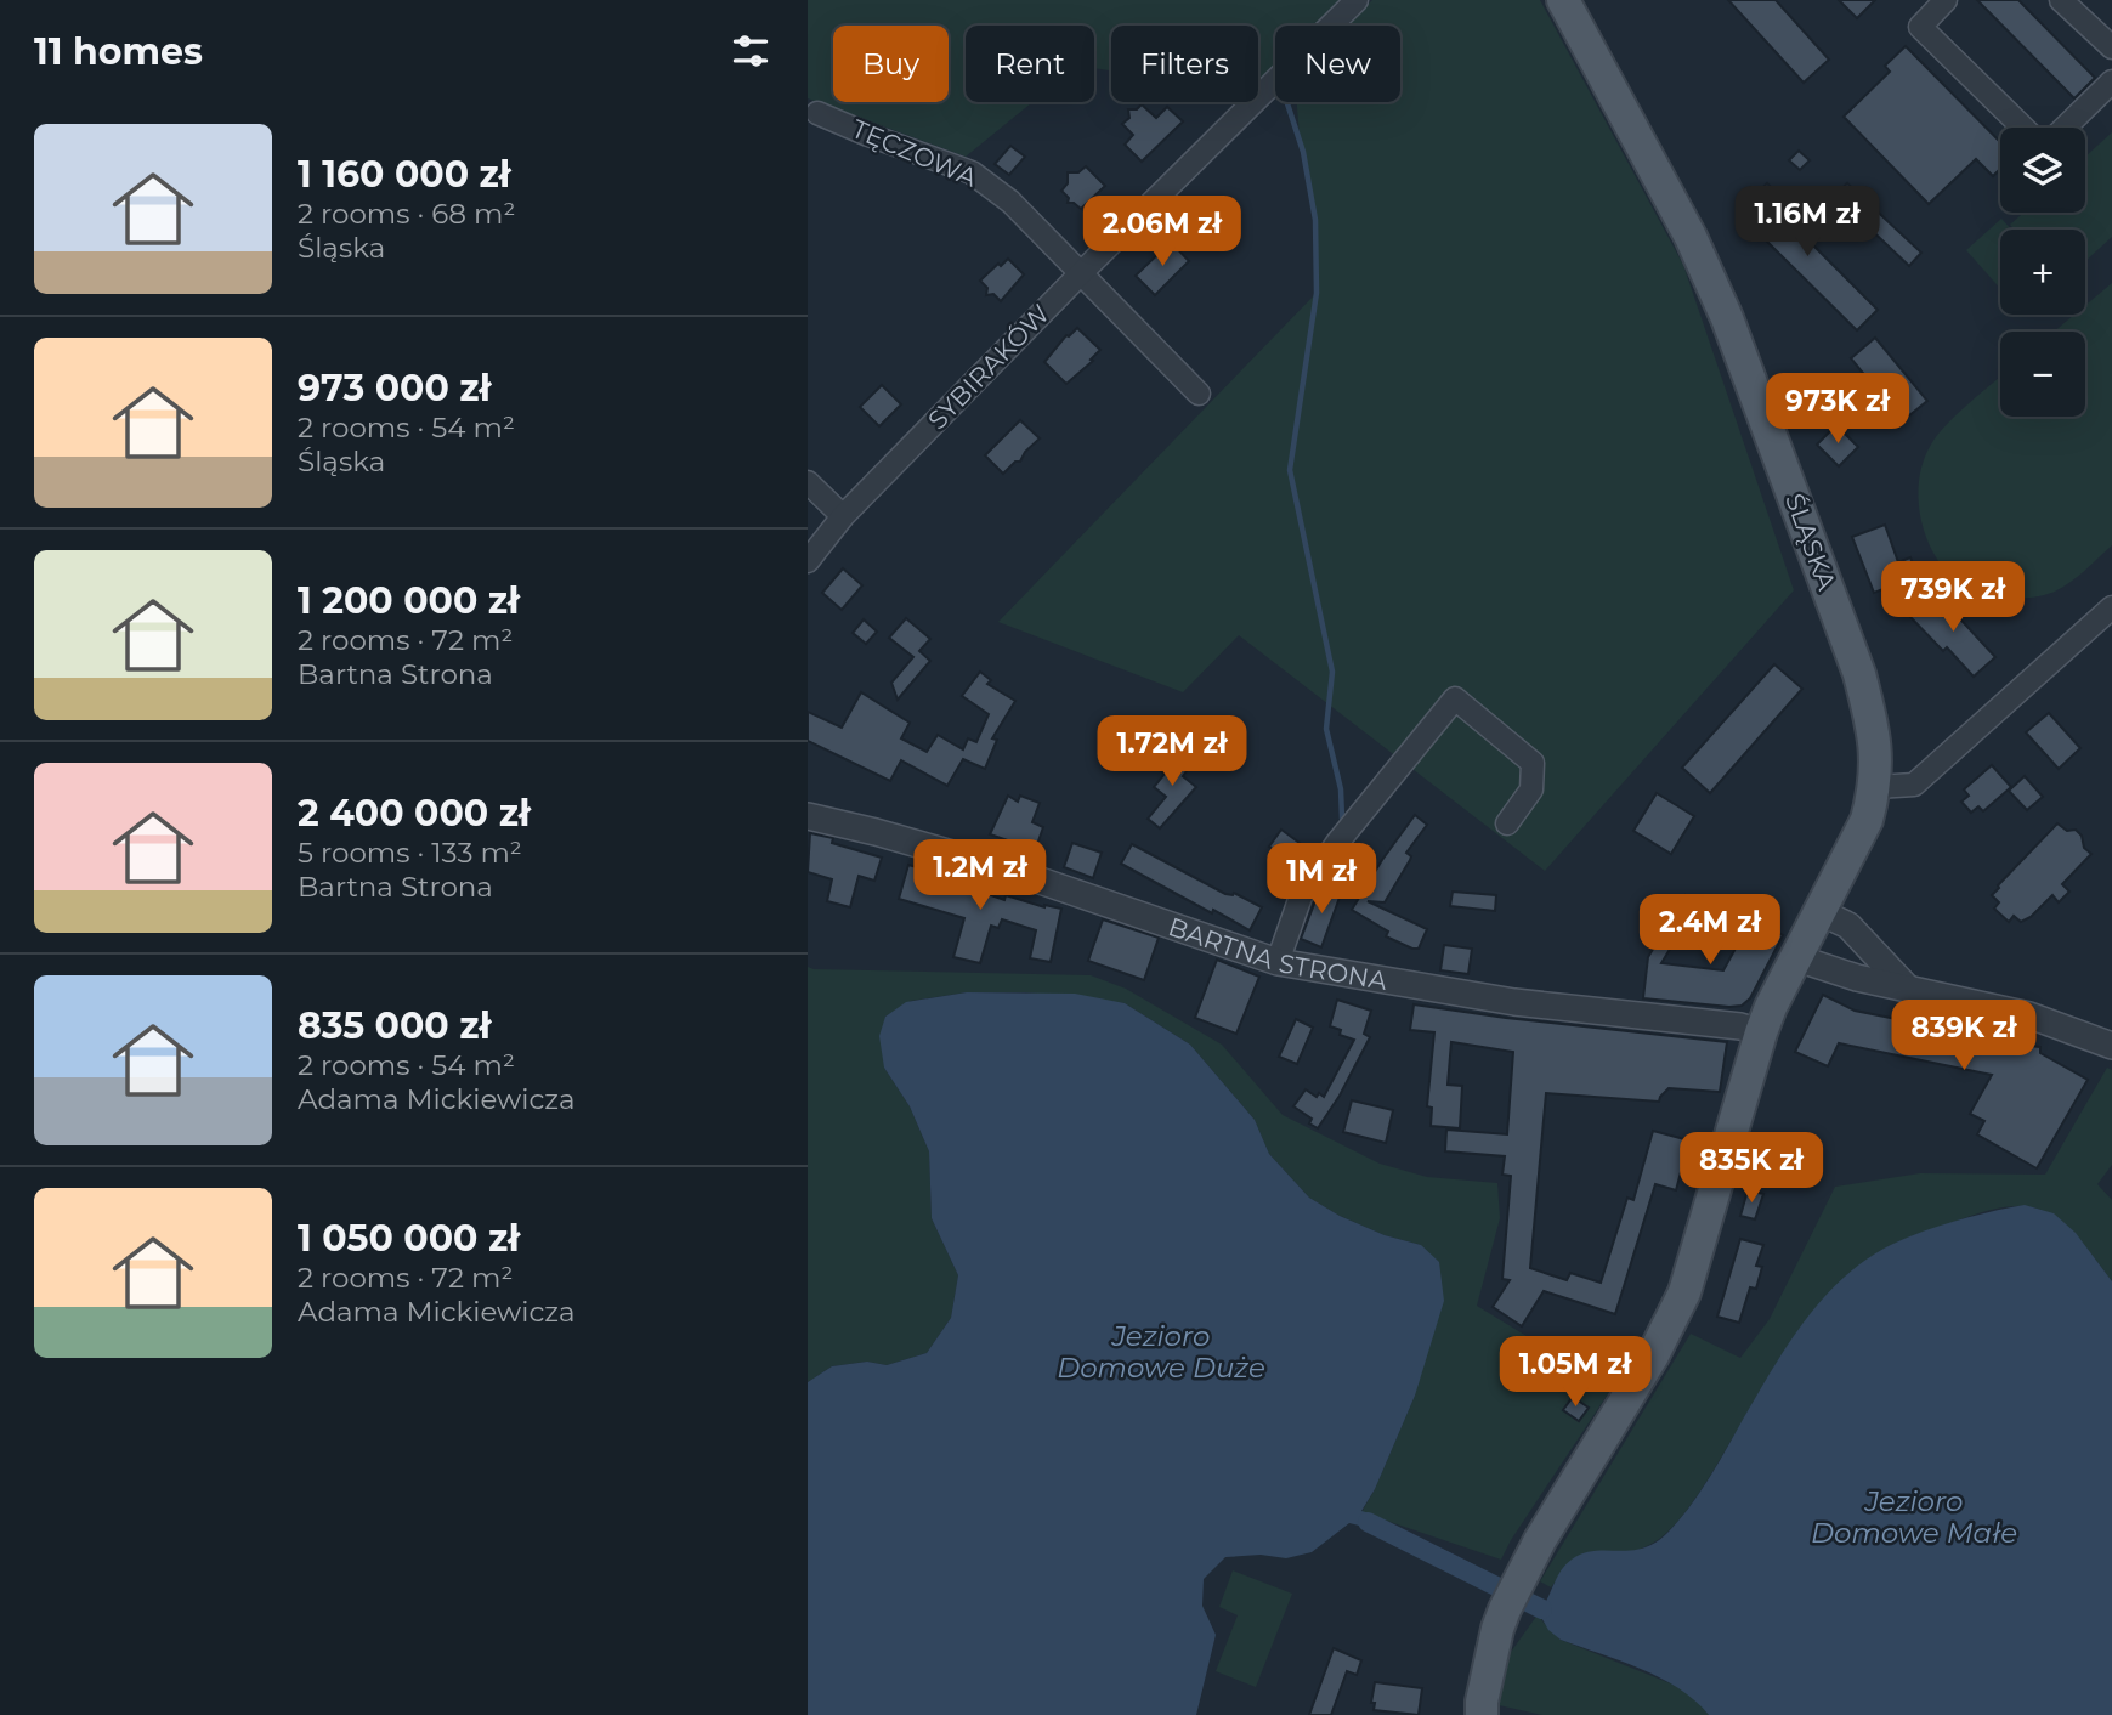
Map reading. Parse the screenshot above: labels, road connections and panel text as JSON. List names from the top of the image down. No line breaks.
{"streets":{"main road":["ŚLĄSKA"],"street":["TĘCZOWA","SYBIRAKÓW","BARTNA STRONA"]},"crossings":[["TĘCZOWA","SYBIRAKÓW"],["ŚLĄSKA","BARTNA STRONA"]],"water":["Jezioro Domowe Duże","Jezioro Domowe Małe"],"page":{"heading":"11 homes","chip":["Buy","Rent","Filters","New"],"list":[{"name":"1 160 000 zł","note":"2 rooms · 68 m² · Śląska"},{"name":"973 000 zł","note":"2 rooms · 54 m² · Śląska"},{"name":"1 200 000 zł","note":"2 rooms · 72 m² · Bartna Strona"},{"name":"2 400 000 zł","note":"5 rooms · 133 m² · Bartna Strona"},{"name":"835 000 zł","note":"2 rooms · 54 m² · Adama Mickiewicza"},{"name":"1 050 000 zł","note":"2 rooms · 72 m² · Adama Mickiewicza"}],"map_buttons":["+","−"],"price":["1.16M zł","2.06M zł","973K zł","739K zł","1.72M zł","1.2M zł","1M zł","2.4M zł","839K zł","835K zł","1.05M zł"]}}
